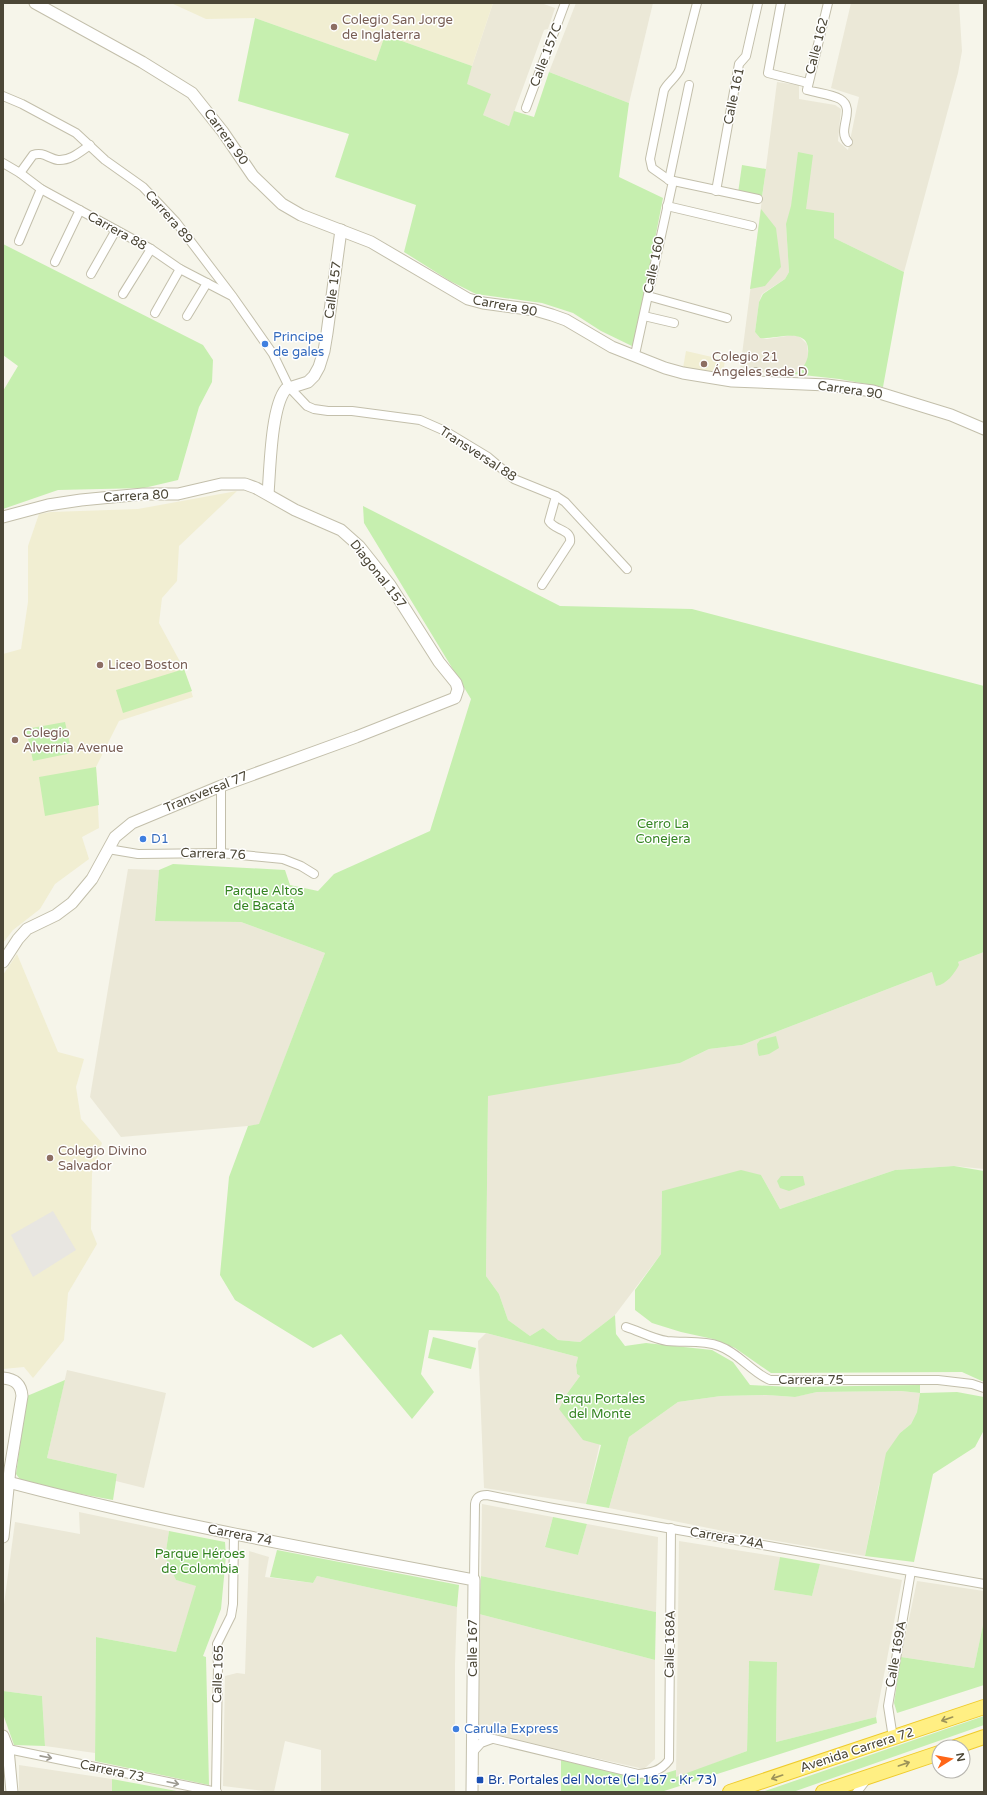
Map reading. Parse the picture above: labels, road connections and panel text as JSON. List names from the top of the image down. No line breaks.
{"streets":{"highway":["Avenida Carrera 72"],"street":["Calle 162","Calle 157C","Calle 161","Carrera 90","Carrera 89","Carrera 88","Calle 160","Calle 157","Transversal 88","Carrera 80","Diagonal 157","Transversal 77","Carrera 76","Carrera 75","Carrera 74","Carrera 74A","Calle 168A","Calle 167","Calle 169A","Calle 165","Carrera 73"]},"crossings":[["Carrera 90","Calle 157"],["Carrera 89","Carrera 88"],["Carrera 89","Calle 157"],["Carrera 89","Transversal 88"],["Calle 157","Transversal 88"],["Carrera 80","Diagonal 157"],["Diagonal 157","Transversal 77"],["Transversal 77","Carrera 76"],["Carrera 74","Calle 167"],["Carrera 74","Calle 165"],["Carrera 74A","Calle 168A"],["Carrera 74A","Calle 167"],["Carrera 74A","Calle 169A"],["Calle 169A","Avenida Carrera 72"],["Calle 165","Carrera 73"]],"one_way":["Carrera 73"],"parks":["Cerro La Conejera","Parque Altos de Bacatá","Parqu Portales del Monte","Parque Héroes de Colombia"],"places":{"other":["Colegio San Jorge de Inglaterra","Principe de gales","Colegio 21 Ángeles sede D","Liceo Boston","Colegio Alvernia Avenue","D1","Colegio Divino Salvador","Carulla Express"],"transit":["Br. Portales del Norte (Cl 167 - Kr 73)"]},"north":"right"}
